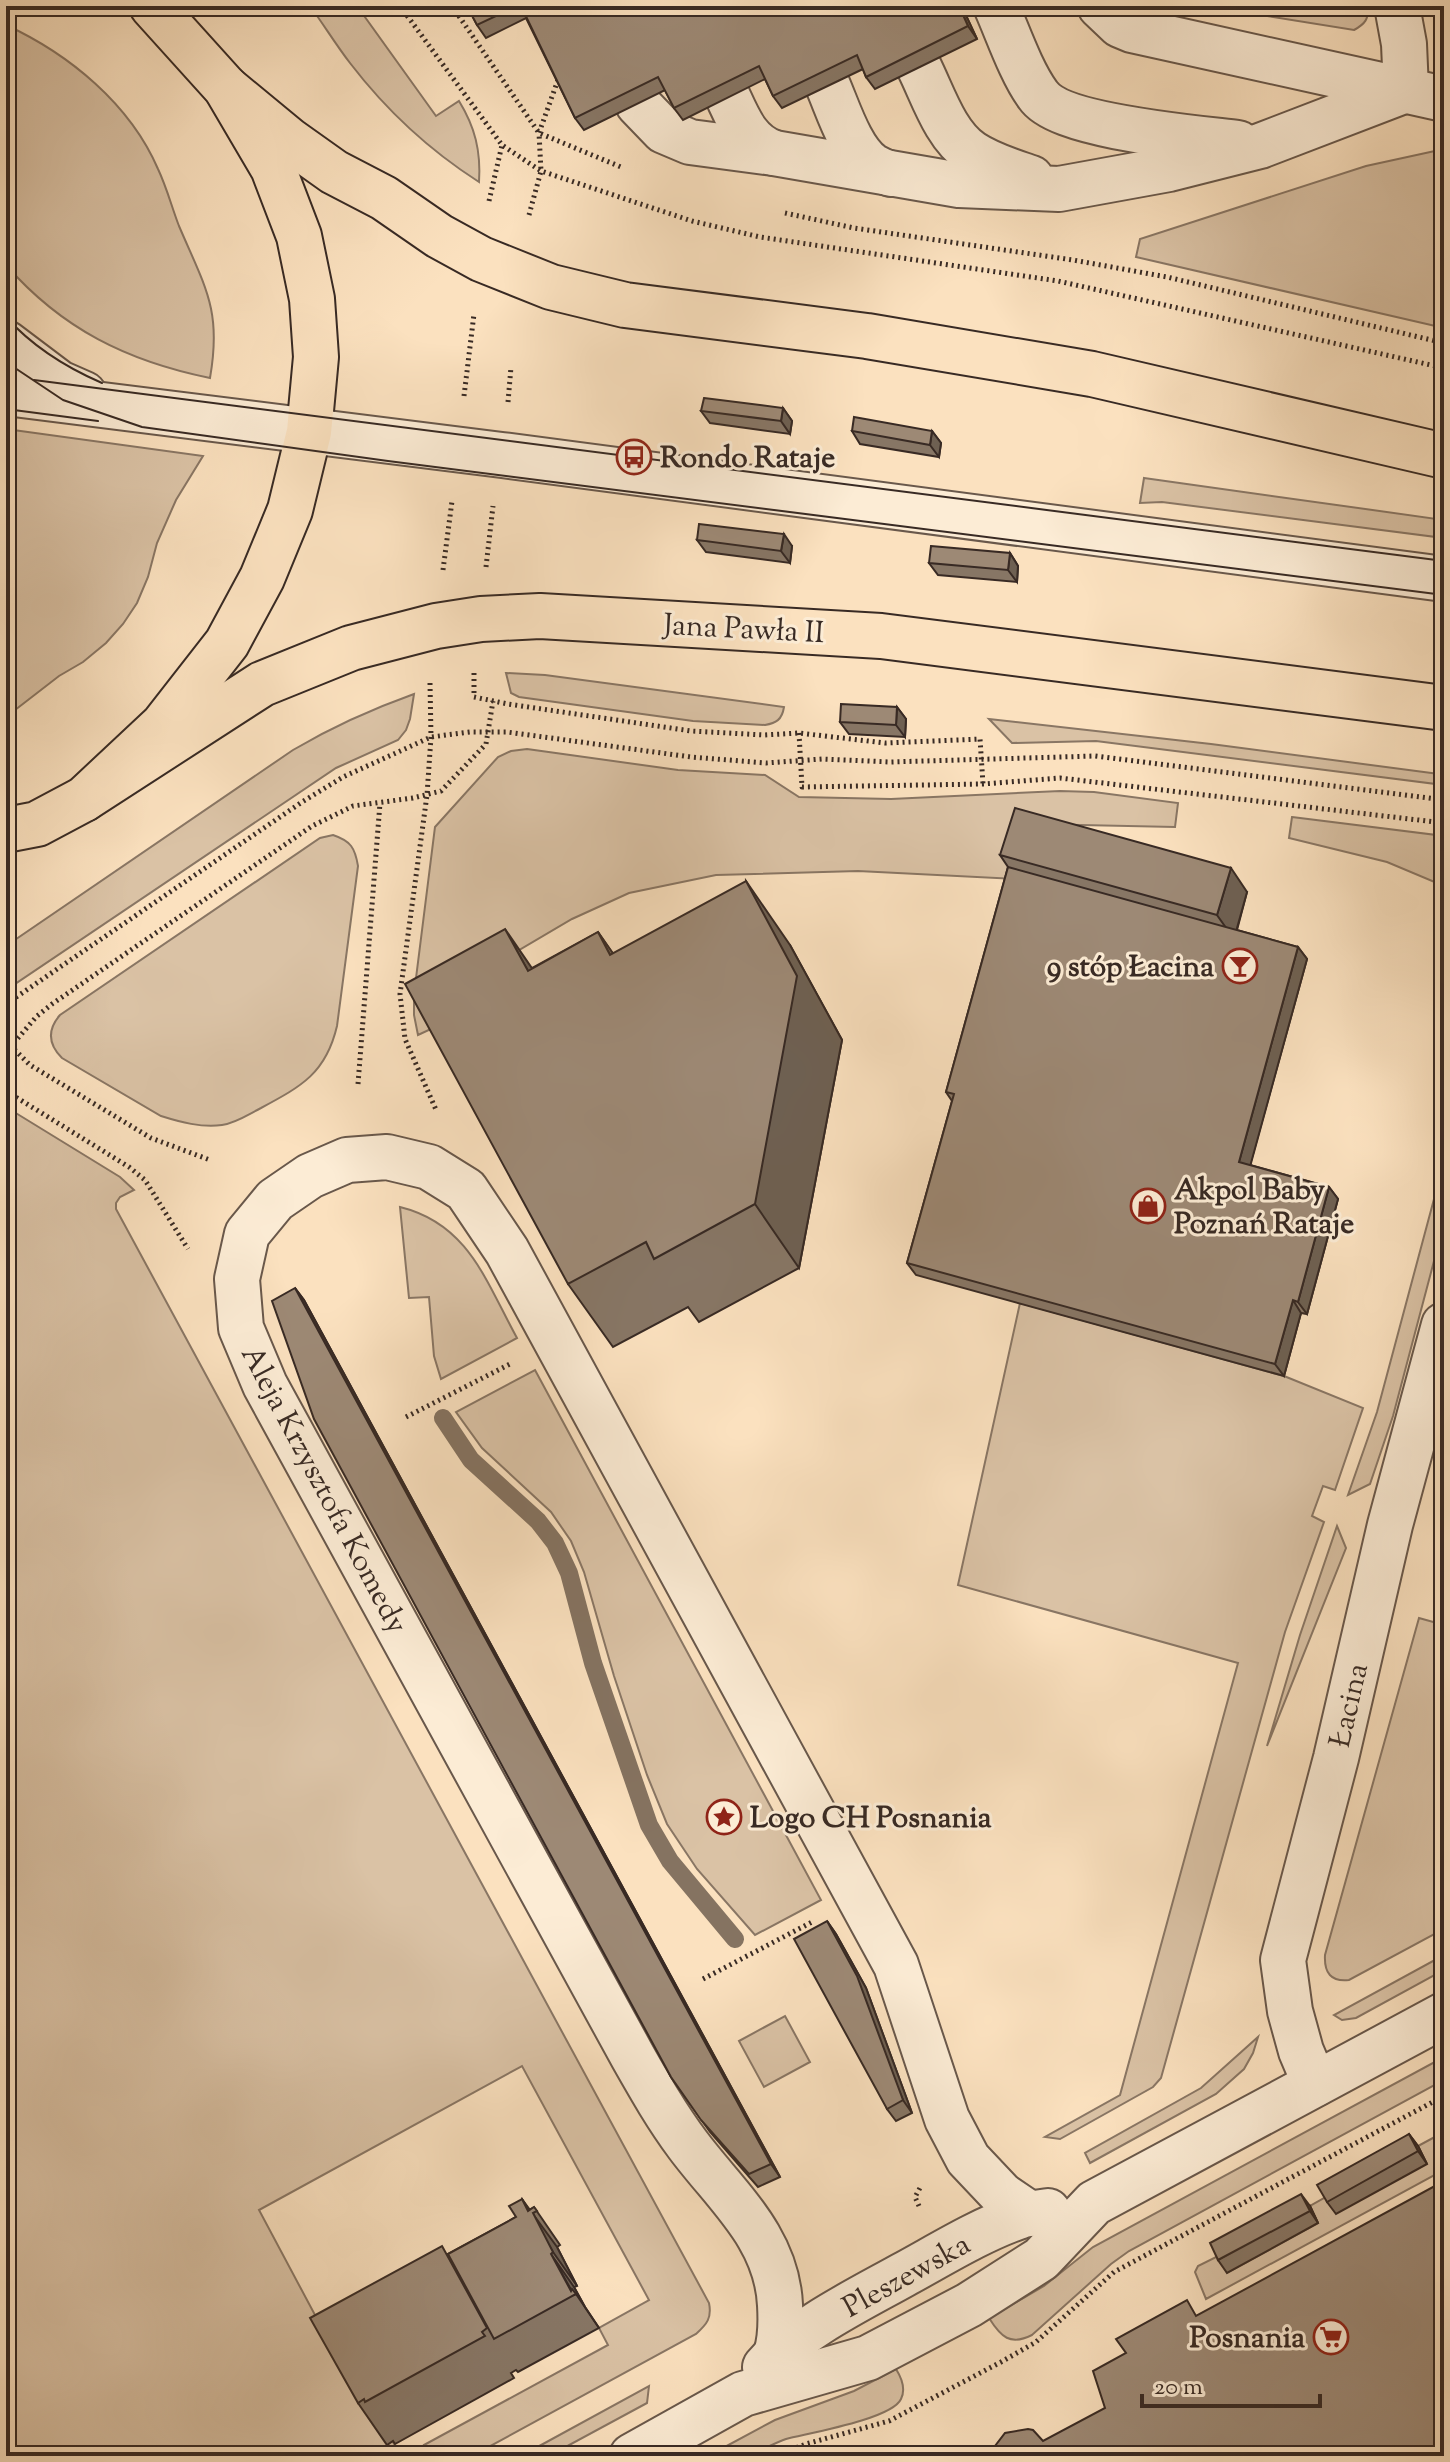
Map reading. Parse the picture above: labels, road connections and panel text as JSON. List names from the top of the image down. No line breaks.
{"streets":{"main road":["Jana Pawła II"],"street":["Aleja Krzysztofa Komedy","Łacina","Pleszewska"]},"crossings":[["Aleja Krzysztofa Komedy","Pleszewska"],["Łacina","Pleszewska"]],"places":{"bus stop":["Rondo Rataje"],"bar":["9 stóp Łacina"],"shop":["Akpol Baby Poznań Rataje"],"place":["Logo CH Posnania"],"supermarket":["Posnania"]},"scale_bar":"20 m"}
